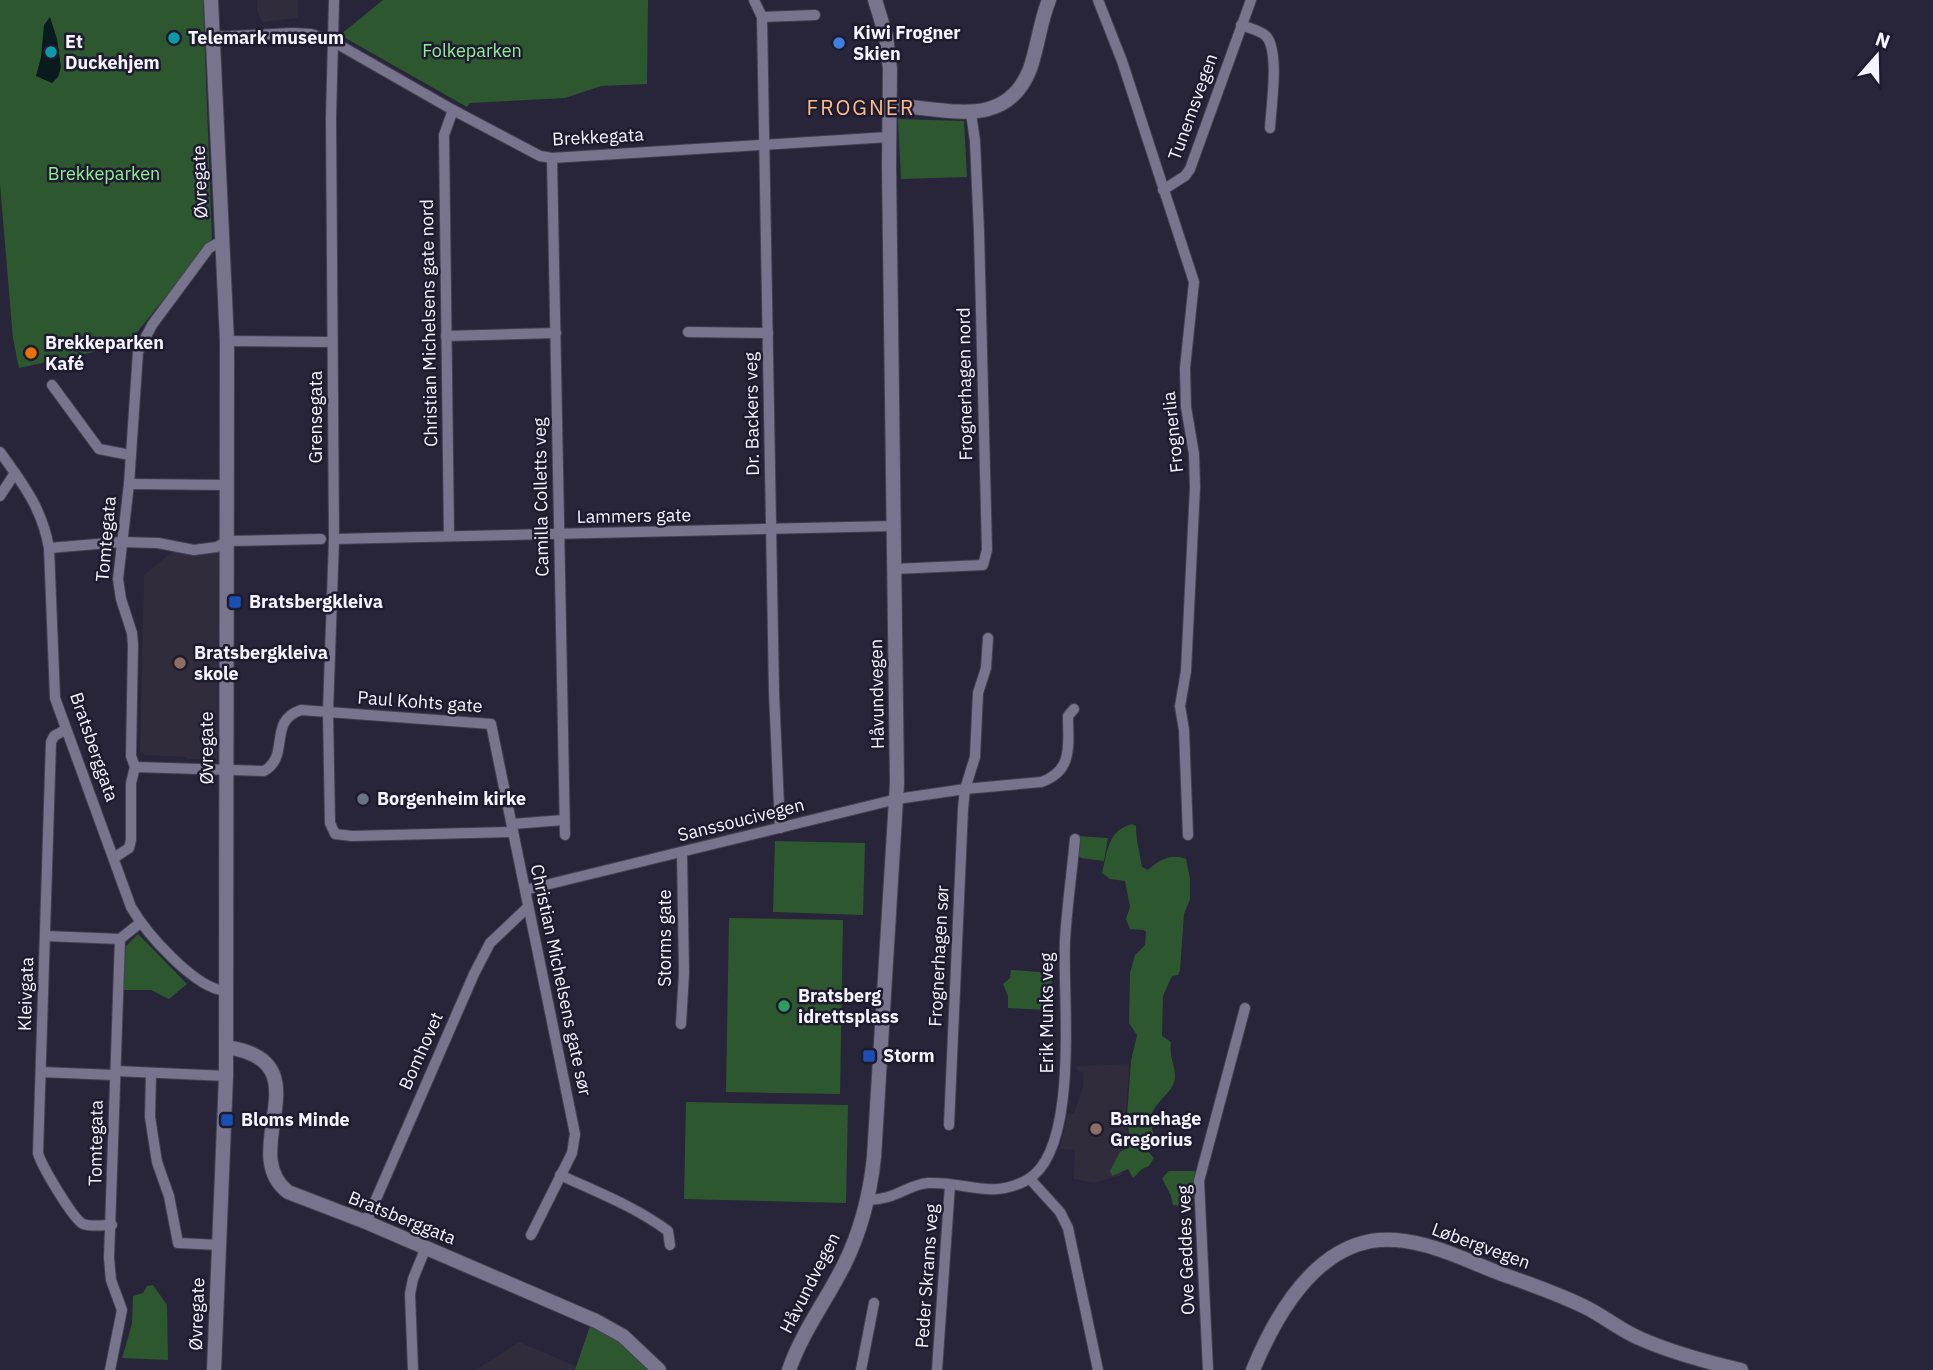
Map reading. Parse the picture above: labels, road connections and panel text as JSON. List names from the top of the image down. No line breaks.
{"streets":{"street":["Tunemsvegen","Brekkegata","Øvregate","Christian Michelsens gate nord","Frognerhagen nord","Dr. Backers veg","Grensegata","Frognerlia","Camilla Colletts veg","Lammers gate","Tomtegata","Håvundvegen","Paul Kohts gate","Bratsberggata","Sanssoucivegen","Storms gate","Frognerhagen sør","Christian Michelsens gate sør","Kleivgata","Erik Munks veg","Bomhovet","Løbergvegen","Ove Geddes veg","Peder Skrams veg"]},"crossings":[["Tunemsvegen","Frognerlia"],["Brekkegata","Øvregate"],["Brekkegata","Christian Michelsens gate nord"],["Brekkegata","Dr. Backers veg"],["Brekkegata","Grensegata"],["Brekkegata","Camilla Colletts veg"],["Brekkegata","Håvundvegen"],["Øvregate","Tomtegata"],["Øvregate","Paul Kohts gate"],["Øvregate","Bratsberggata"],["Christian Michelsens gate nord","Lammers gate"],["Frognerhagen nord","Håvundvegen"],["Dr. Backers veg","Lammers gate"],["Dr. Backers veg","Sanssoucivegen"],["Grensegata","Lammers gate"],["Grensegata","Paul Kohts gate"],["Grensegata","Christian Michelsens gate sør"],["Camilla Colletts veg","Lammers gate"],["Lammers gate","Håvundvegen"],["Tomtegata","Paul Kohts gate"],["Tomtegata","Bratsberggata"],["Tomtegata","Kleivgata"],["Håvundvegen","Sanssoucivegen"],["Paul Kohts gate","Christian Michelsens gate sør"],["Bratsberggata","Kleivgata"],["Bratsberggata","Bomhovet"],["Sanssoucivegen","Storms gate"],["Sanssoucivegen","Frognerhagen sør"],["Sanssoucivegen","Christian Michelsens gate sør"],["Christian Michelsens gate sør","Bomhovet"]],"districts":["FROGNER"],"parks":["Folkeparken","Brekkeparken"],"places":{"other":["Telemark museum","Kiwi Frogner Skien","Et Duckehjem","Brekkeparken Kafé","Bratsbergkleiva skole","Borgenheim kirke","Bratsberg idrettsplass","Barnehage Gregorius"],"transit":["Bratsbergkleiva","Storm","Bloms Minde"]},"north":"top"}
